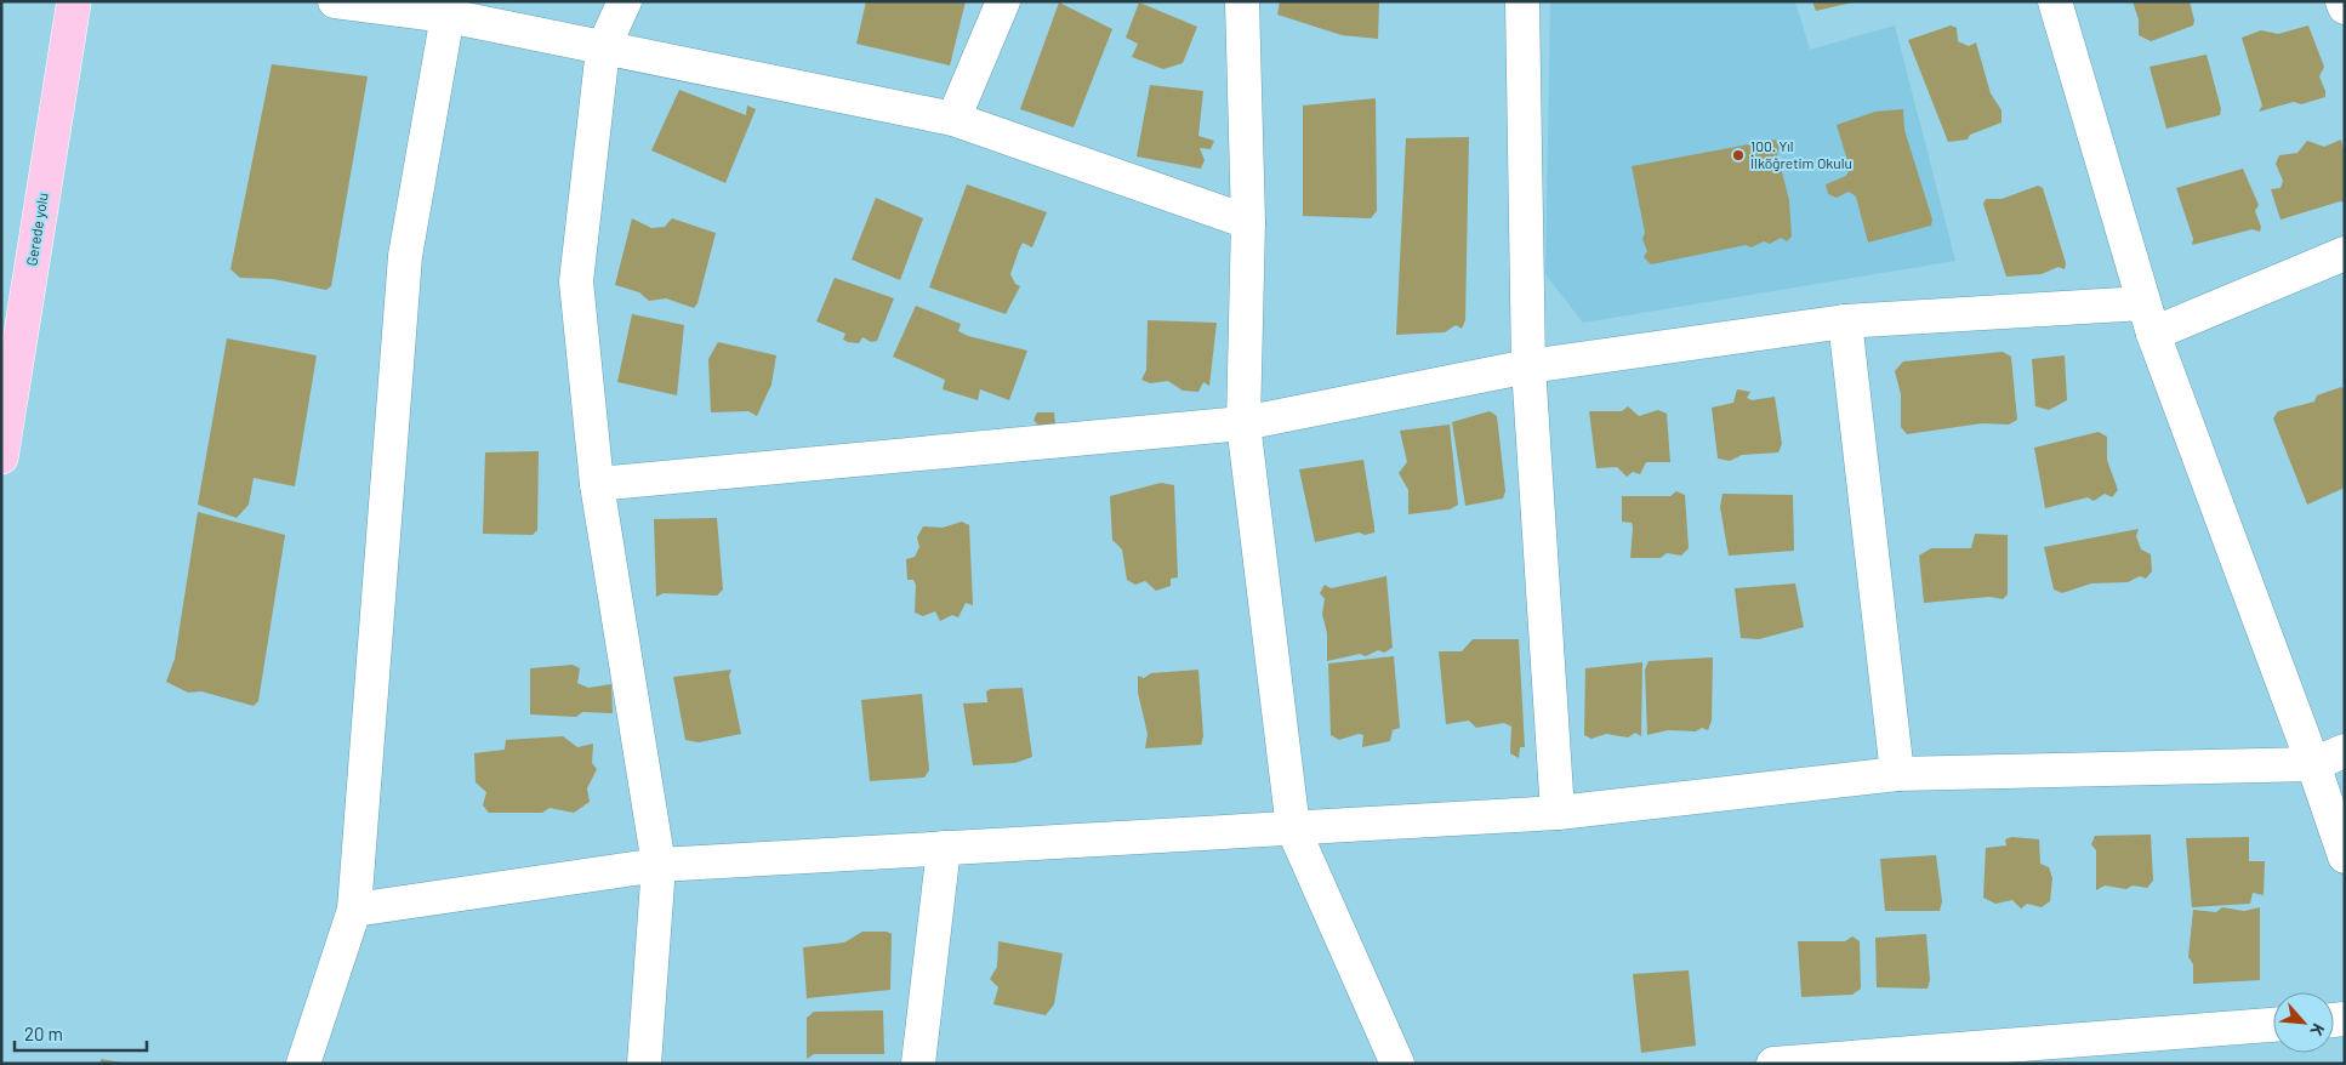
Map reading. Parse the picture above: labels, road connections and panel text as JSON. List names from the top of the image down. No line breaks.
{"streets":{"main road":["Gerede yolu"]},"places":["100. Yıl İlköğretim Okulu"],"scale_bar":"20 m","north":"bottom right"}
